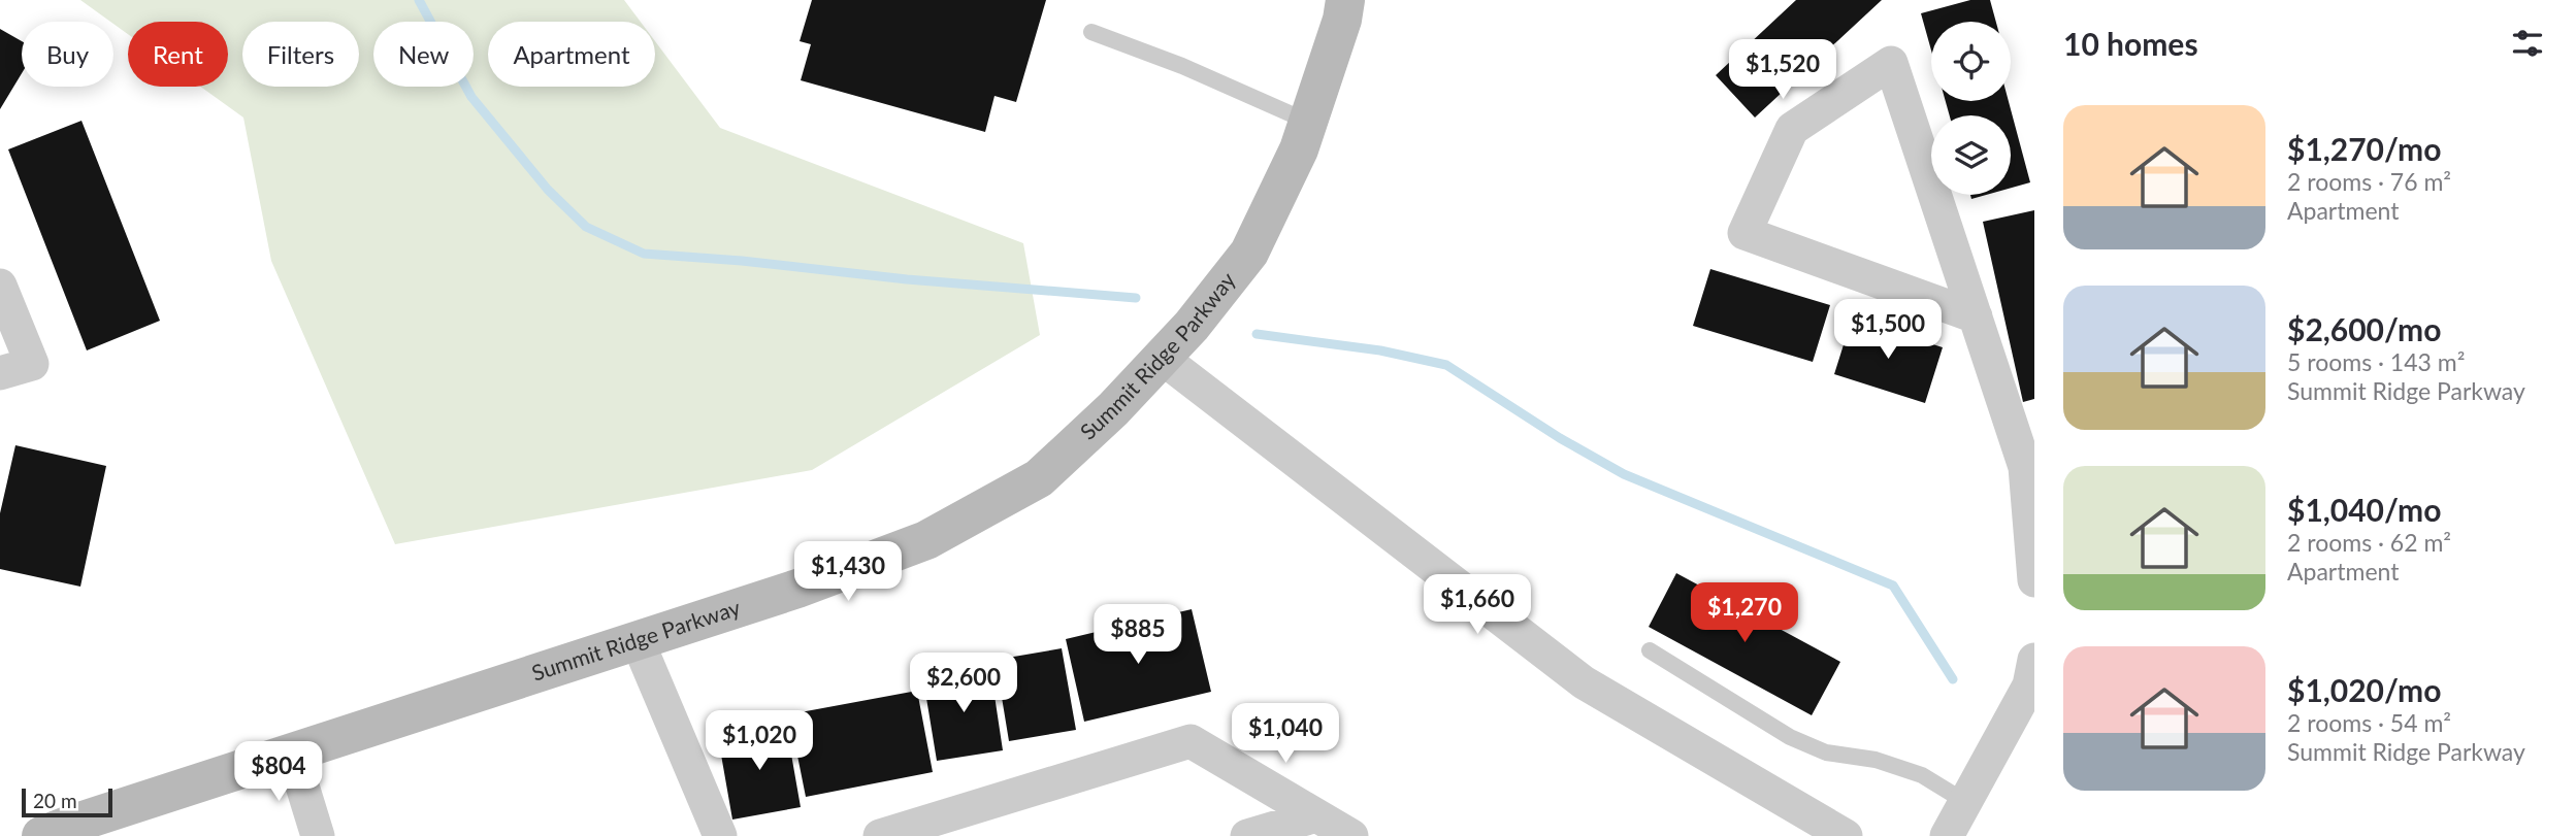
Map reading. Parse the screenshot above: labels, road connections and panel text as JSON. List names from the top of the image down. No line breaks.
{"streets":{"street":["Summit Ridge Parkway"]},"scale_bar":"20 m","page":{"heading":"10 homes","chip":["Buy","Rent","Filters","New","Apartment"],"price":["$1,520","$1,500","$1,430","$1,660","$1,270","$885","$2,600","$1,040","$1,020","$804"],"list":[{"name":"$1,270/mo","note":"2 rooms · 76 m² · Apartment"},{"name":"$2,600/mo","note":"5 rooms · 143 m² · Summit Ridge Parkway"},{"name":"$1,040/mo","note":"2 rooms · 62 m² · Apartment"},{"name":"$1,020/mo","note":"2 rooms · 54 m² · Summit Ridge Parkway"}],"scale":"20 m"}}
